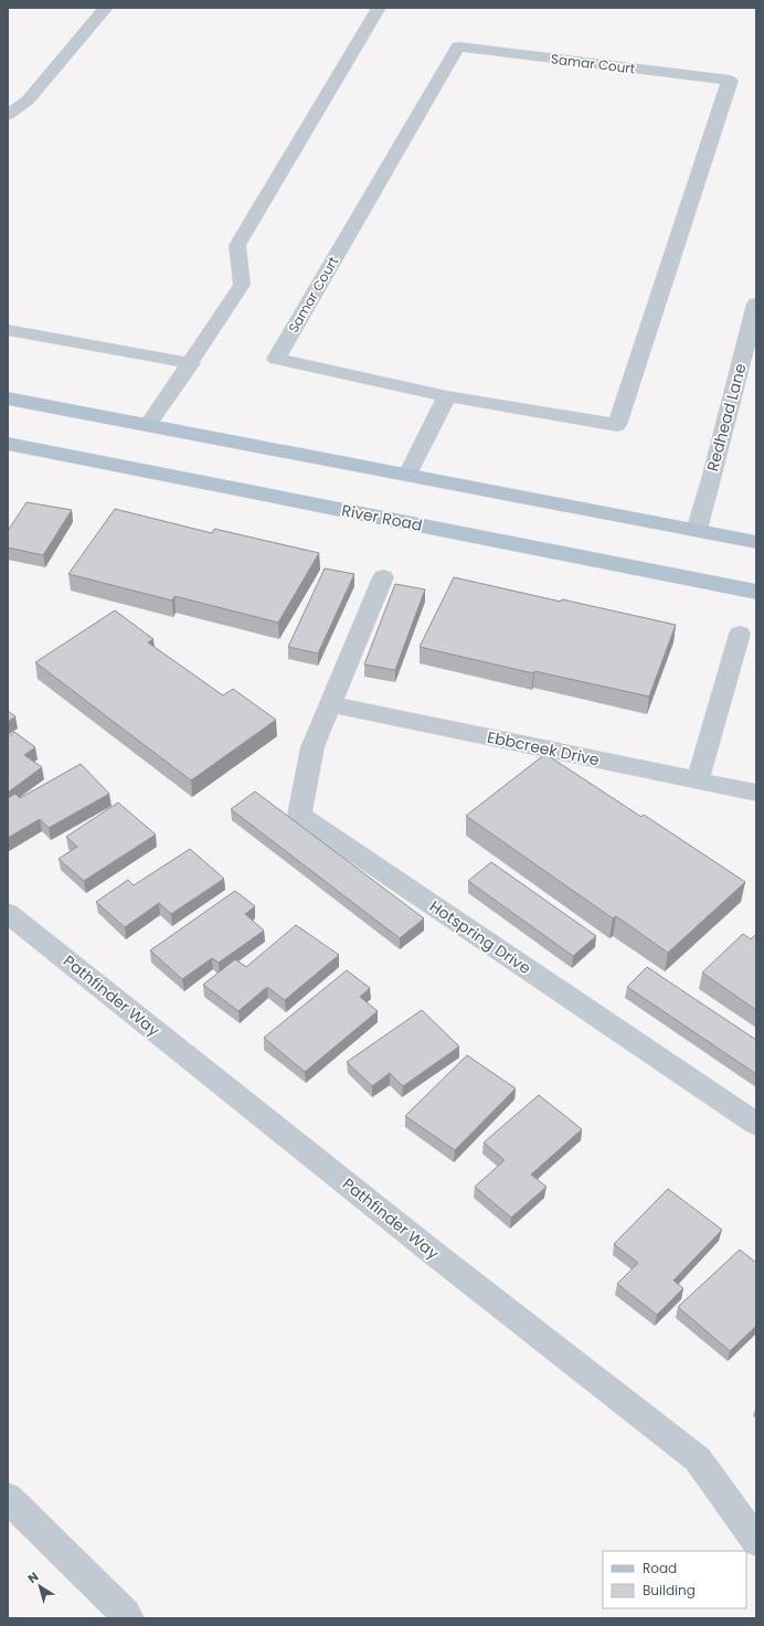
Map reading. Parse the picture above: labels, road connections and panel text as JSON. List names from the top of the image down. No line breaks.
{"streets":{"main road":["River Road"],"street":["Samar Court","Redhead Lane","Ebbcreek Drive","Hotspring Drive","Pathfinder Way"]},"crossings":[["Ebbcreek Drive","Hotspring Drive"]],"legend":["Road","Building"],"north":"top left"}
